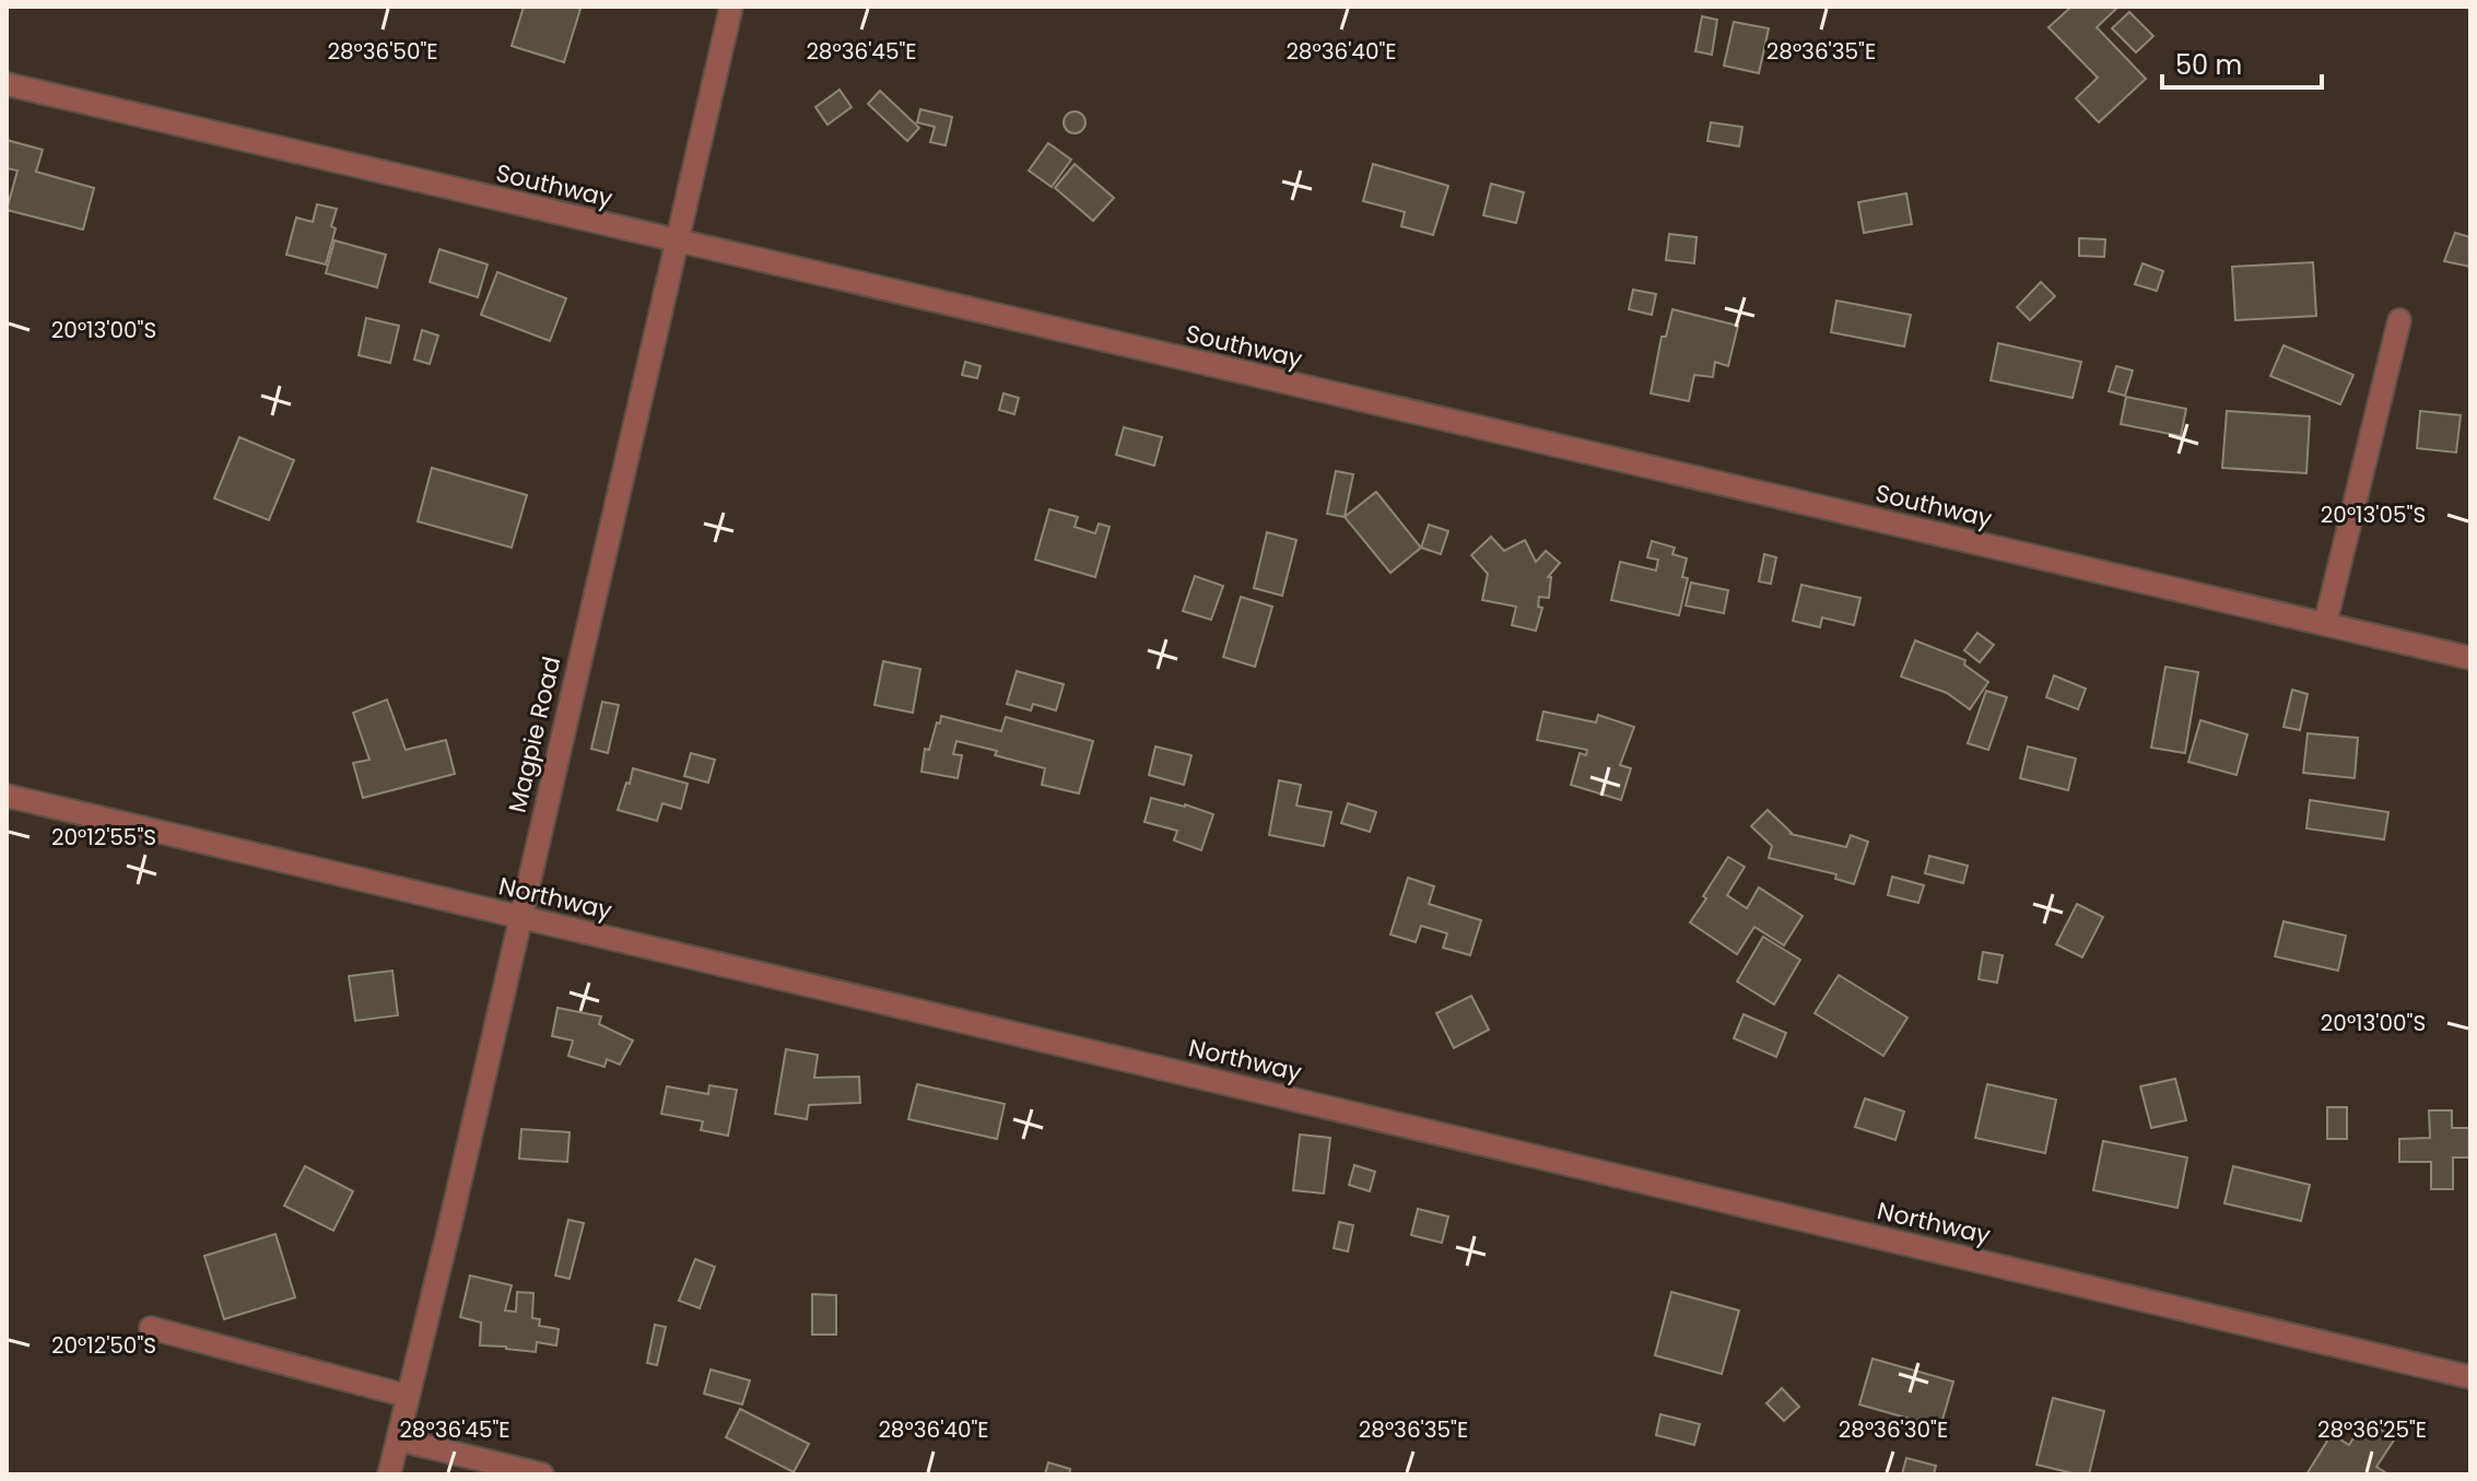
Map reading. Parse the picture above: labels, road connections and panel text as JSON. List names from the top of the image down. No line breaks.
{"streets":{"street":["Southway","Magpie Road","Northway"]},"crossings":[["Southway","Magpie Road"],["Magpie Road","Northway"]],"scale_bar":"50 m","coordinates":["28°36'50\"E","28°36'45\"E","28°36'40\"E","28°36'35\"E","20°13'00\"S","20°13'05\"S","20°12'55\"S","20°12'50\"S","28°36'30\"E","28°36'25\"E"]}
